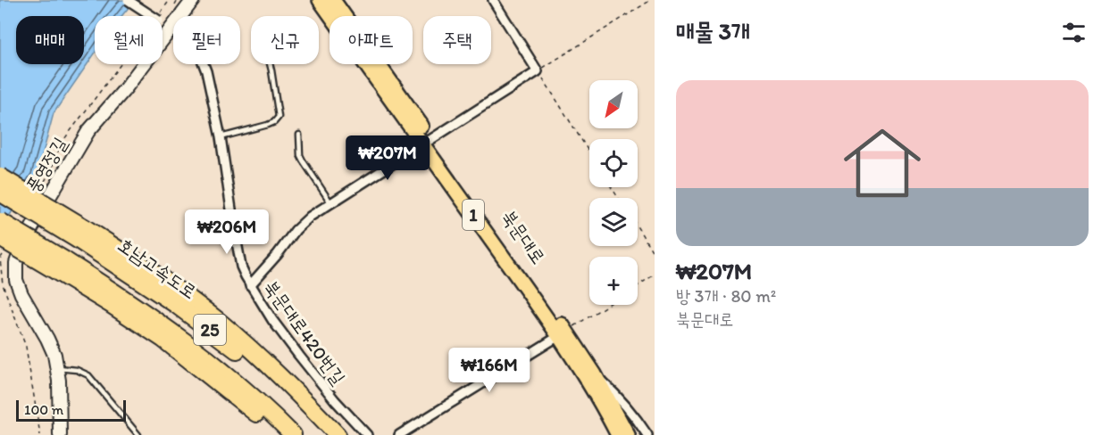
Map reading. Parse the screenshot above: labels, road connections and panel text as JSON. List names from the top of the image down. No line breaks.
{"streets":{"highway":["호남고속도로","25"],"main road":["1","북문대로"],"street":["풍영정길","북문대로420번길"]},"crossings":[["풍영정길","북문대로420번길"]],"scale_bar":"100 m","north":"bottom left","page":{"heading":"매물 3개","chip":["매매","월세","필터","신규","아파트","주택"],"list":[{"name":"₩207M","note":"방 3개 · 80 m² · 북문대로"}],"map_buttons":"+","price":["₩207M","₩206M","₩166M"],"scale":"100 m"}}
